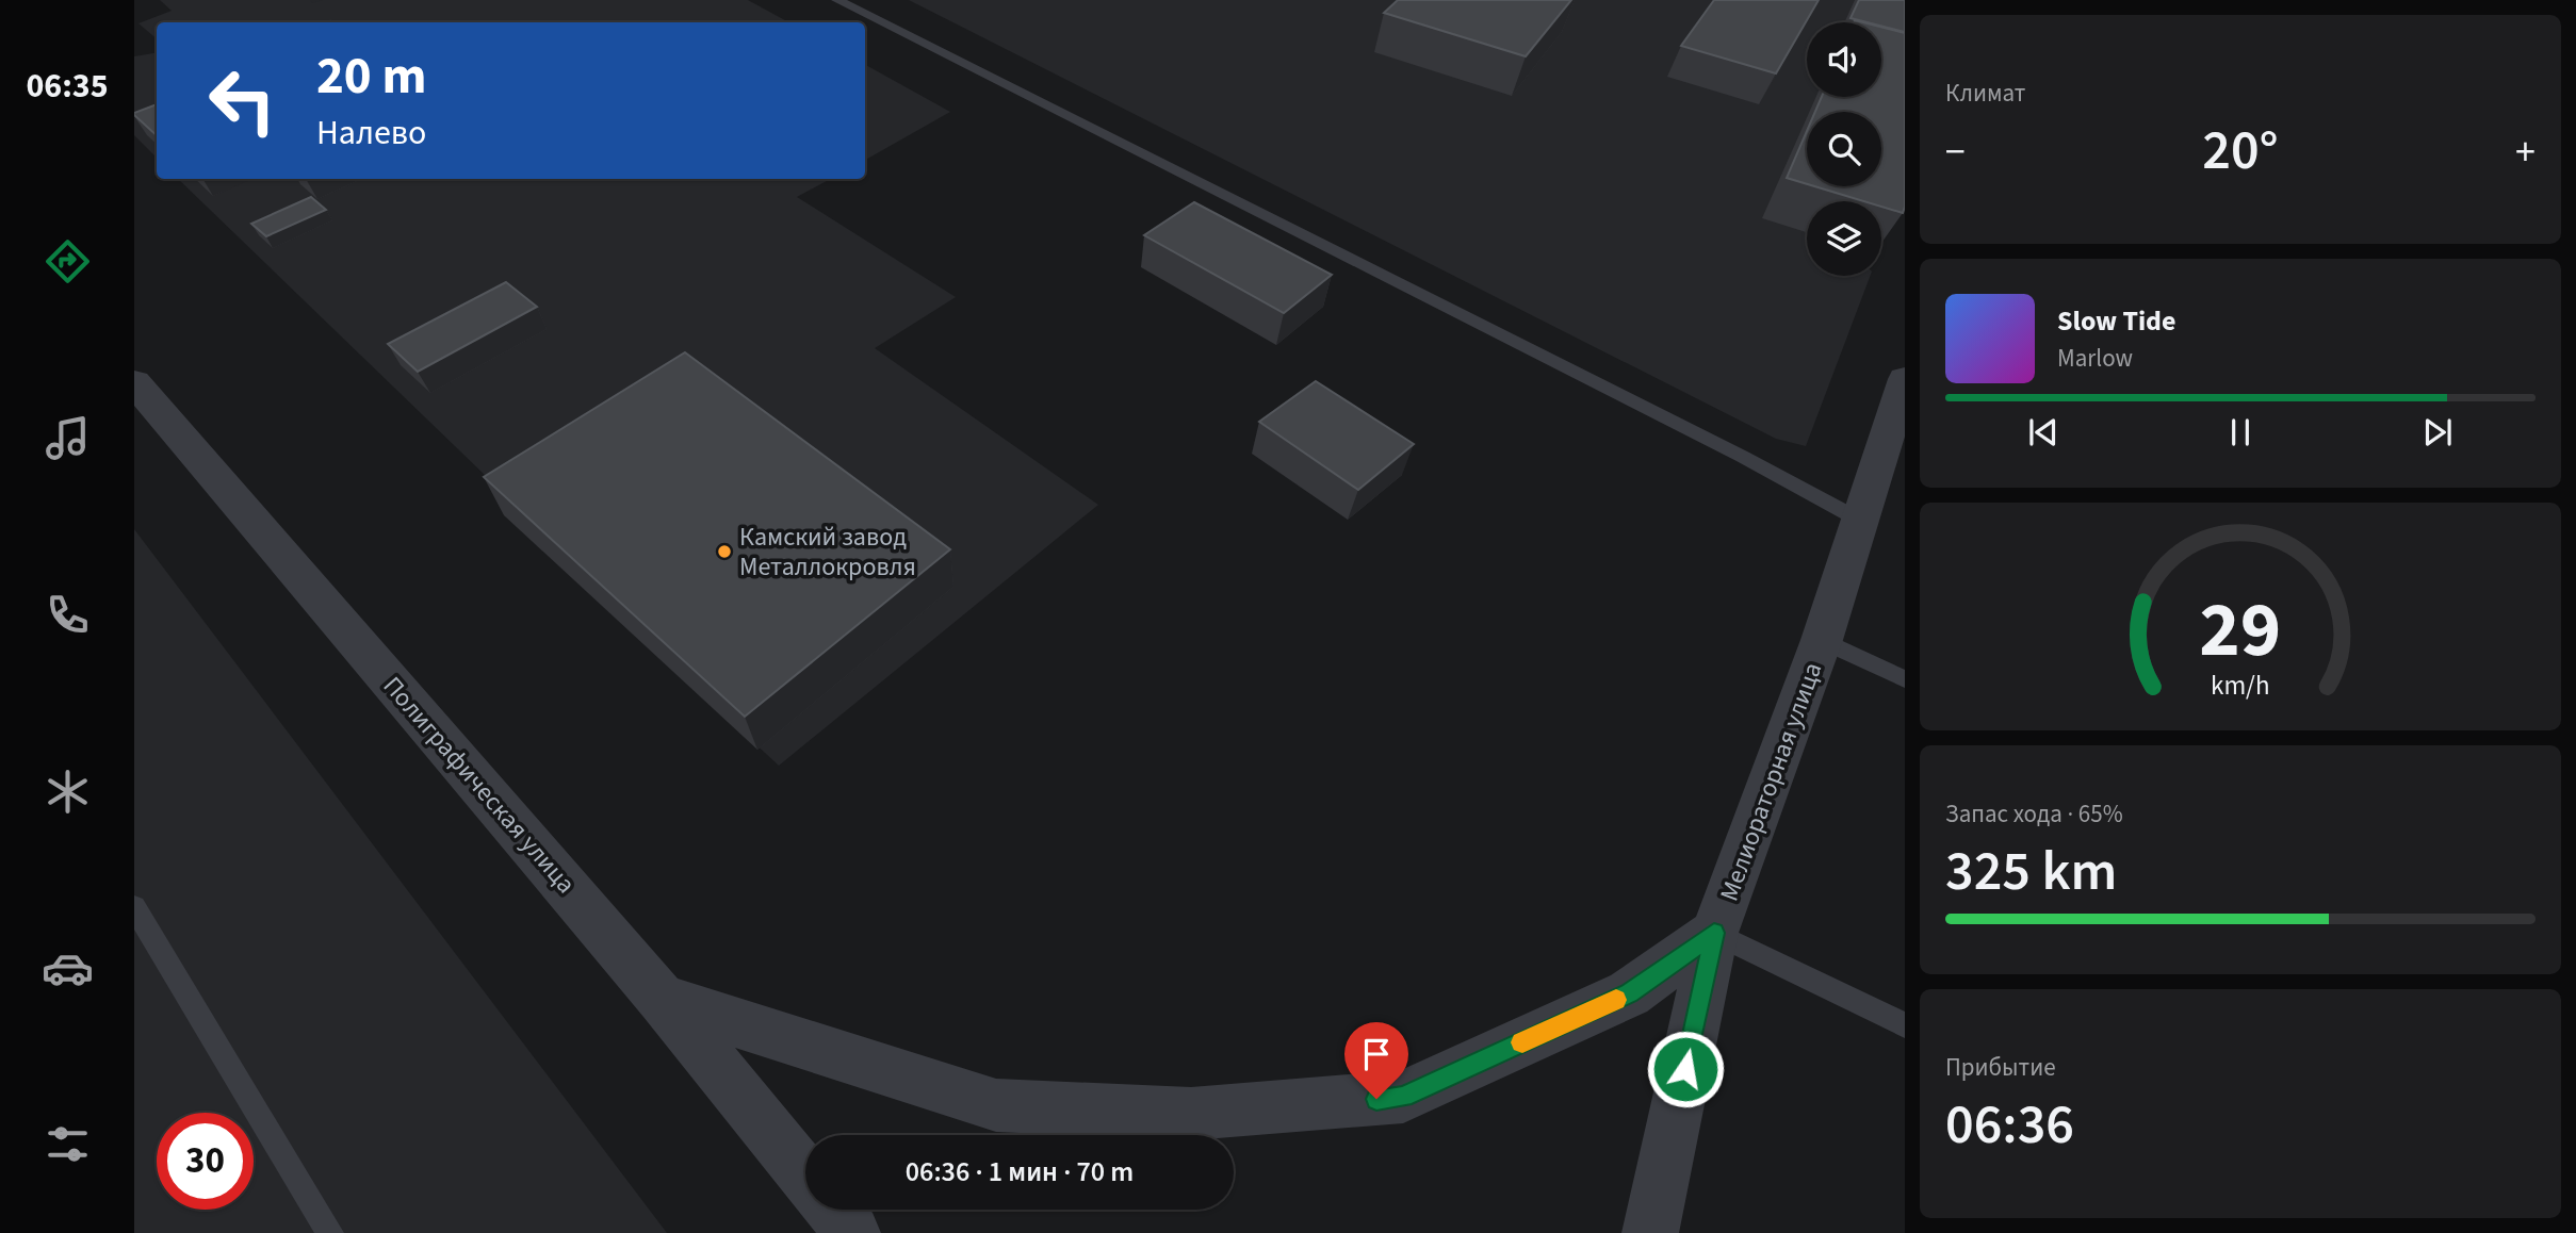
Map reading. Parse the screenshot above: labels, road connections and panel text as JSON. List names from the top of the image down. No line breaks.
{"streets":{"street":["Мелиораторная улица","Полиграфическая улица"]},"places":["Камский завод Металлокровля"],"page":{"tabs":"06:35","tile":["Климат",["Запас хода · 65%","325 km"],["Прибытие","06:36"]],"turn":["20 m","Налево"],"heat":["−","20°","+"],"song":["Slow Tide","Marlow"],"limit":"30","trip":"06:36 · 1 мин · 70 m","gauge":["29","km/h"]}}
